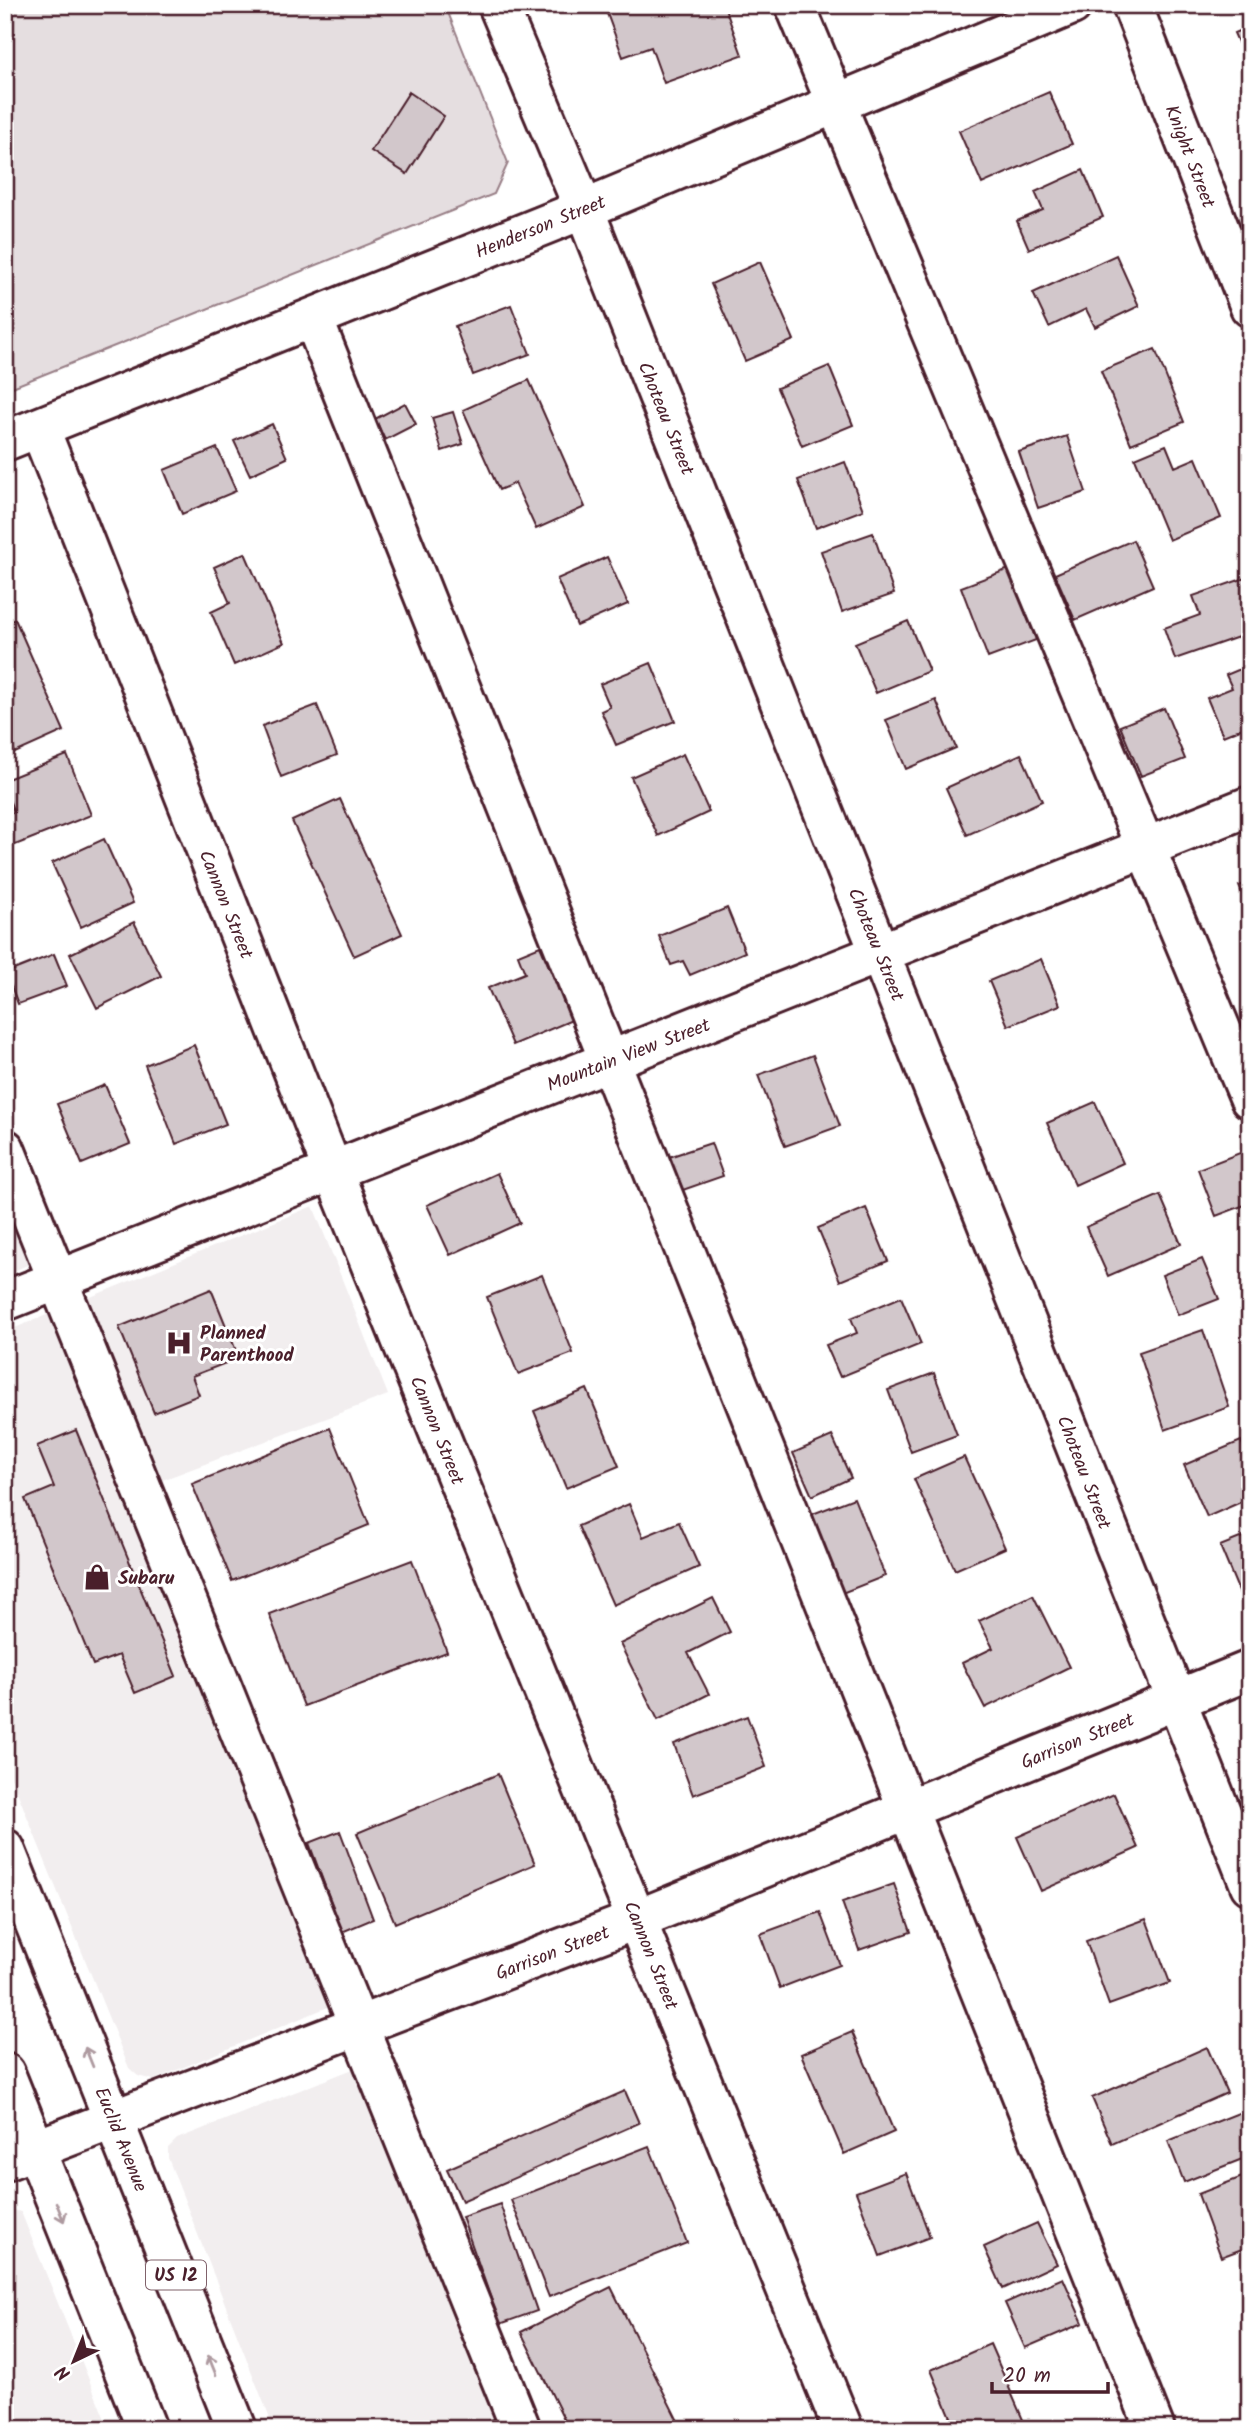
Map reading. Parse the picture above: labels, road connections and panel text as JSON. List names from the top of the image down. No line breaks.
{"streets":{"main road":["Knight Street","Henderson Street","Choteau Street","Cannon Street","Mountain View Street","Garrison Street","Euclid Avenue","US 12"]},"crossings":[["Henderson Street","Choteau Street"],["Henderson Street","Cannon Street"],["Choteau Street","Mountain View Street"],["Choteau Street","Garrison Street"],["Cannon Street","Mountain View Street"],["Cannon Street","Garrison Street"],["Garrison Street","Euclid Avenue"]],"places":{"hospital":["Planned Parenthood"],"shop":["Subaru"]},"scale_bar":"20 m","north":"bottom left"}
